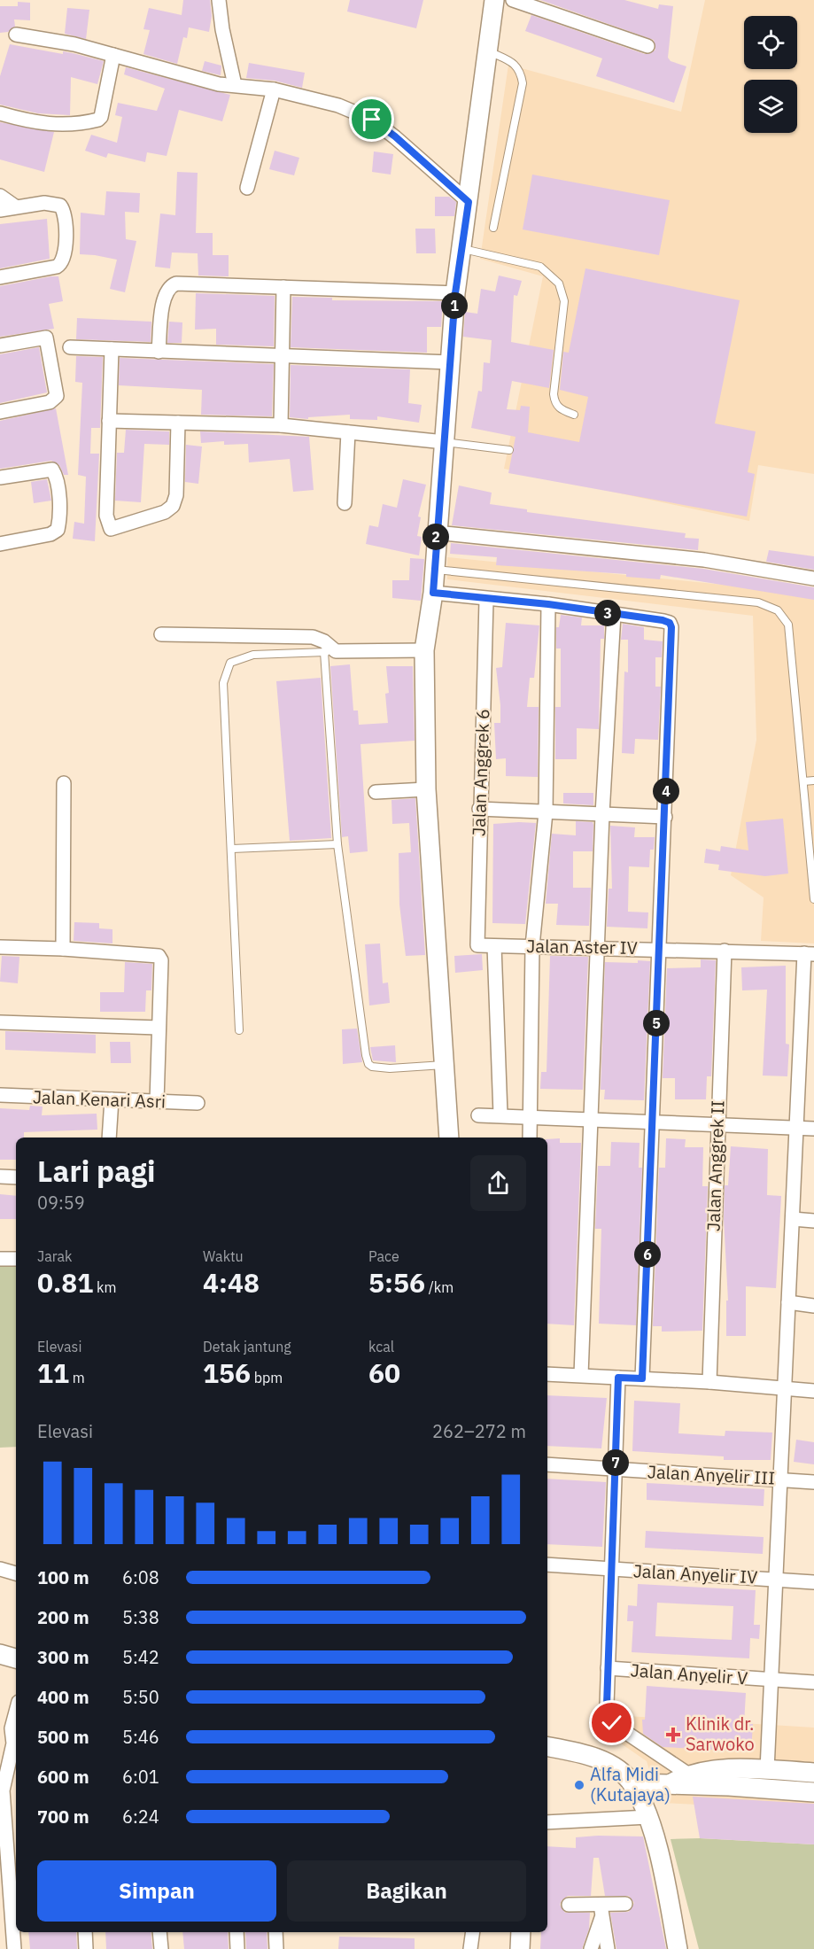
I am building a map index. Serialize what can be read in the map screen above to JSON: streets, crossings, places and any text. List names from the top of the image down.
{
  "streets": {
    "street": [
      "Jalan Anggrek 6",
      "Jalan Aster IV",
      "Jalan Kenari Asri",
      "Jalan Anggrek II",
      "Jalan Anyelir III",
      "Jalan Anyelir IV",
      "Jalan Anyelir V"
    ]
  },
  "crossings": [
    ["Jalan Anggrek 6", "Jalan Aster IV"],
    ["Jalan Aster IV", "Jalan Anggrek II"]
  ],
  "places": {
    "health": ["Klinik dr. Sarwoko"],
    "other": ["Alfa Midi (Kutajaya)"]
  },
  "page": {
    "pins": [
      "1",
      "2",
      "3",
      "4",
      "5",
      "6",
      "7"
    ],
    "heading": ["Lari pagi", "09:59"],
    "stats": [
      ["Jarak", "0.81 km"],
      ["Waktu", "4:48"],
      ["Pace", "5:56 /km"],
      ["Elevasi", "11 m"],
      ["Detak jantung", "156 bpm"],
      ["kcal", "60"]
    ],
    "chart": ["Elevasi", "262–272 m"],
    "list": [
      {
        "name": "100 m",
        "note": "6:08"
      },
      {
        "name": "200 m",
        "note": "5:38"
      },
      {
        "name": "300 m",
        "note": "5:42"
      },
      {
        "name": "400 m",
        "note": "5:50"
      },
      {
        "name": "500 m",
        "note": "5:46"
      },
      {
        "name": "600 m",
        "note": "6:01"
      },
      {
        "name": "700 m",
        "note": "6:24"
      }
    ],
    "buttons": ["Simpan", "Bagikan"]
  }
}
